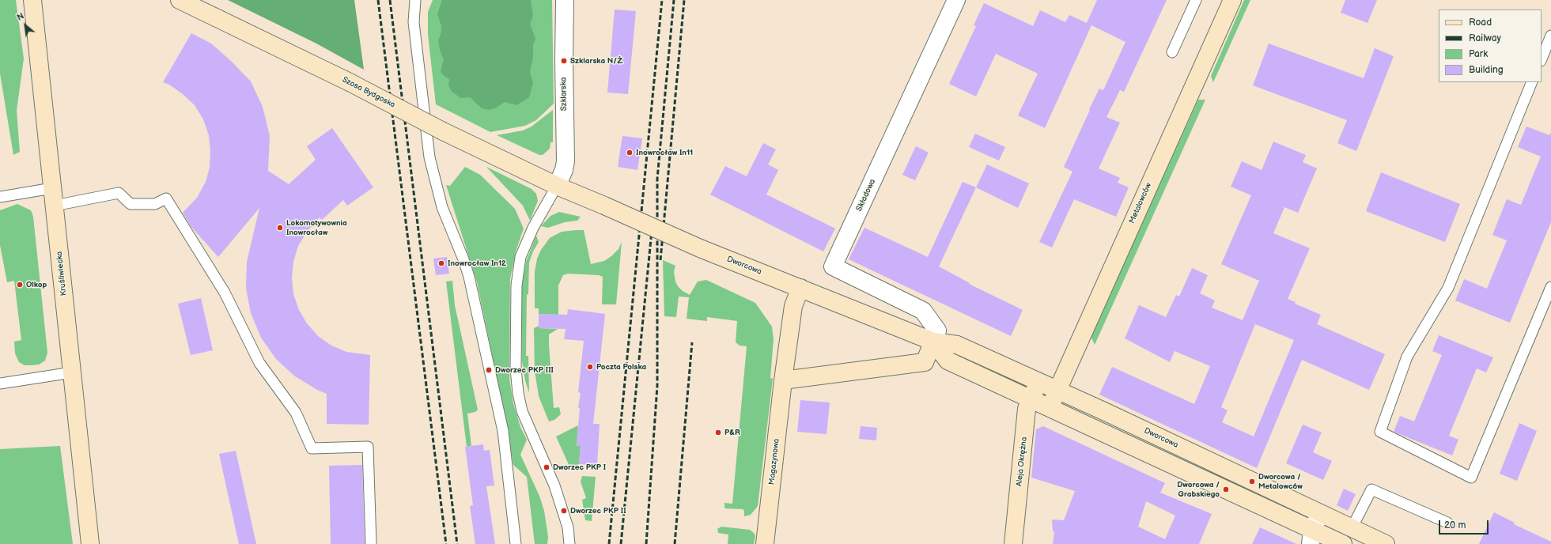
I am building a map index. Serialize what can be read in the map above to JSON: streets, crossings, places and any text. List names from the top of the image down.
{
  "streets": {
    "main road": [
      "Szosa Bydgoska",
      "Metalowców",
      "Dworcowa",
      "Kruśliwiecka",
      "Magazynowa",
      "Aleja Okrężna"
    ],
    "street": ["Szklarska", "Składowa"]
  },
  "crossings": [
    ["Szosa Bydgoska", "Szklarska"],
    ["Szosa Bydgoska", "Dworcowa"],
    ["Szklarska", "Dworcowa"],
    ["Składowa", "Dworcowa"],
    ["Metalowców", "Dworcowa"],
    ["Dworcowa", "Magazynowa"],
    ["Dworcowa", "Aleja Okrężna"]
  ],
  "places": [
    "Szklarska N/Ż",
    "Inowrocław In11",
    "Lokomotywownia Inowrocław",
    "Inowrocław In12",
    "Olkop",
    "Poczta Polska",
    "Dworzec PKP III",
    "P&R",
    "Dworzec PKP I",
    "Dworcowa / Metalowców",
    "Dworcowa / Grabskiego",
    "Dworzec PKP II"
  ],
  "legend": [
    "Road",
    "Railway",
    "Park",
    "Building"
  ],
  "scale_bar": "20 m",
  "north": "top left"
}
